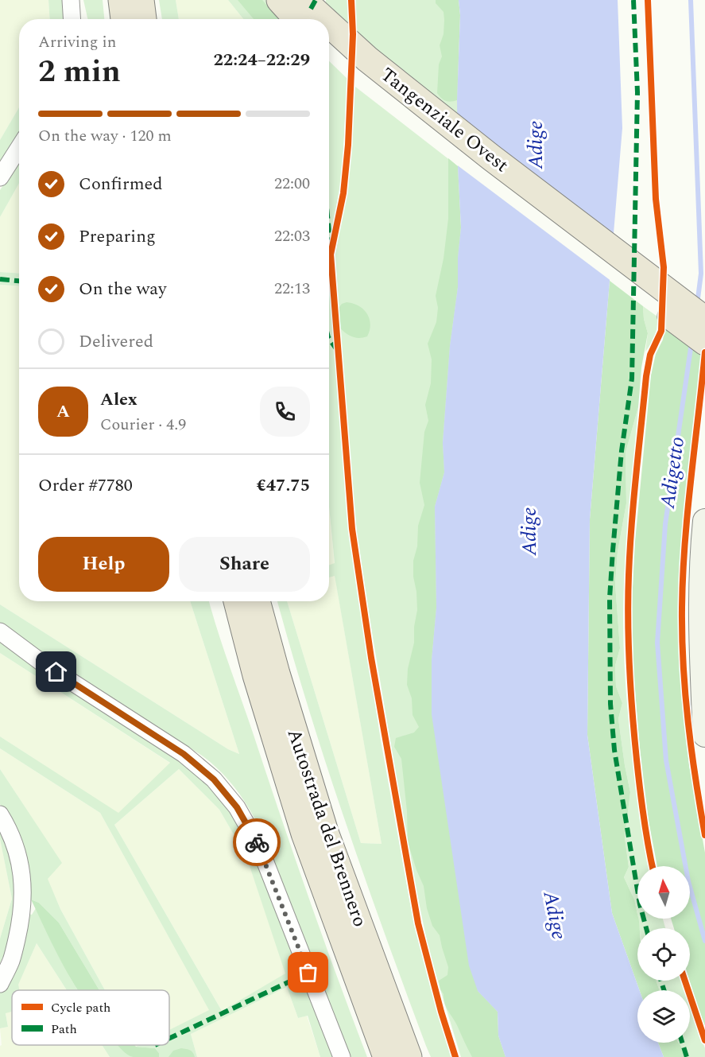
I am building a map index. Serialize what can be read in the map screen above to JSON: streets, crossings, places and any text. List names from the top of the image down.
{
  "streets": {
    "highway": ["Tangenziale Ovest", "Autostrada del Brennero"]
  },
  "water": ["Adige", "Adigetto"],
  "legend": ["Cycle path", "Path"],
  "north": "top",
  "page": {
    "heading": ["2 min", "Arriving in", "22:24–22:29"],
    "panel": [
      "Alex",
      "Courier · 4.9",
      "Order #7780",
      "€47.75"
    ],
    "bar": "On the way · 120 m",
    "list": [
      ["Confirmed", "22:00"],
      ["Preparing", "22:03"],
      ["On the way", "22:13"],
      "Delivered"
    ],
    "round": "A",
    "buttons": ["Help", "Share"]
  }
}
